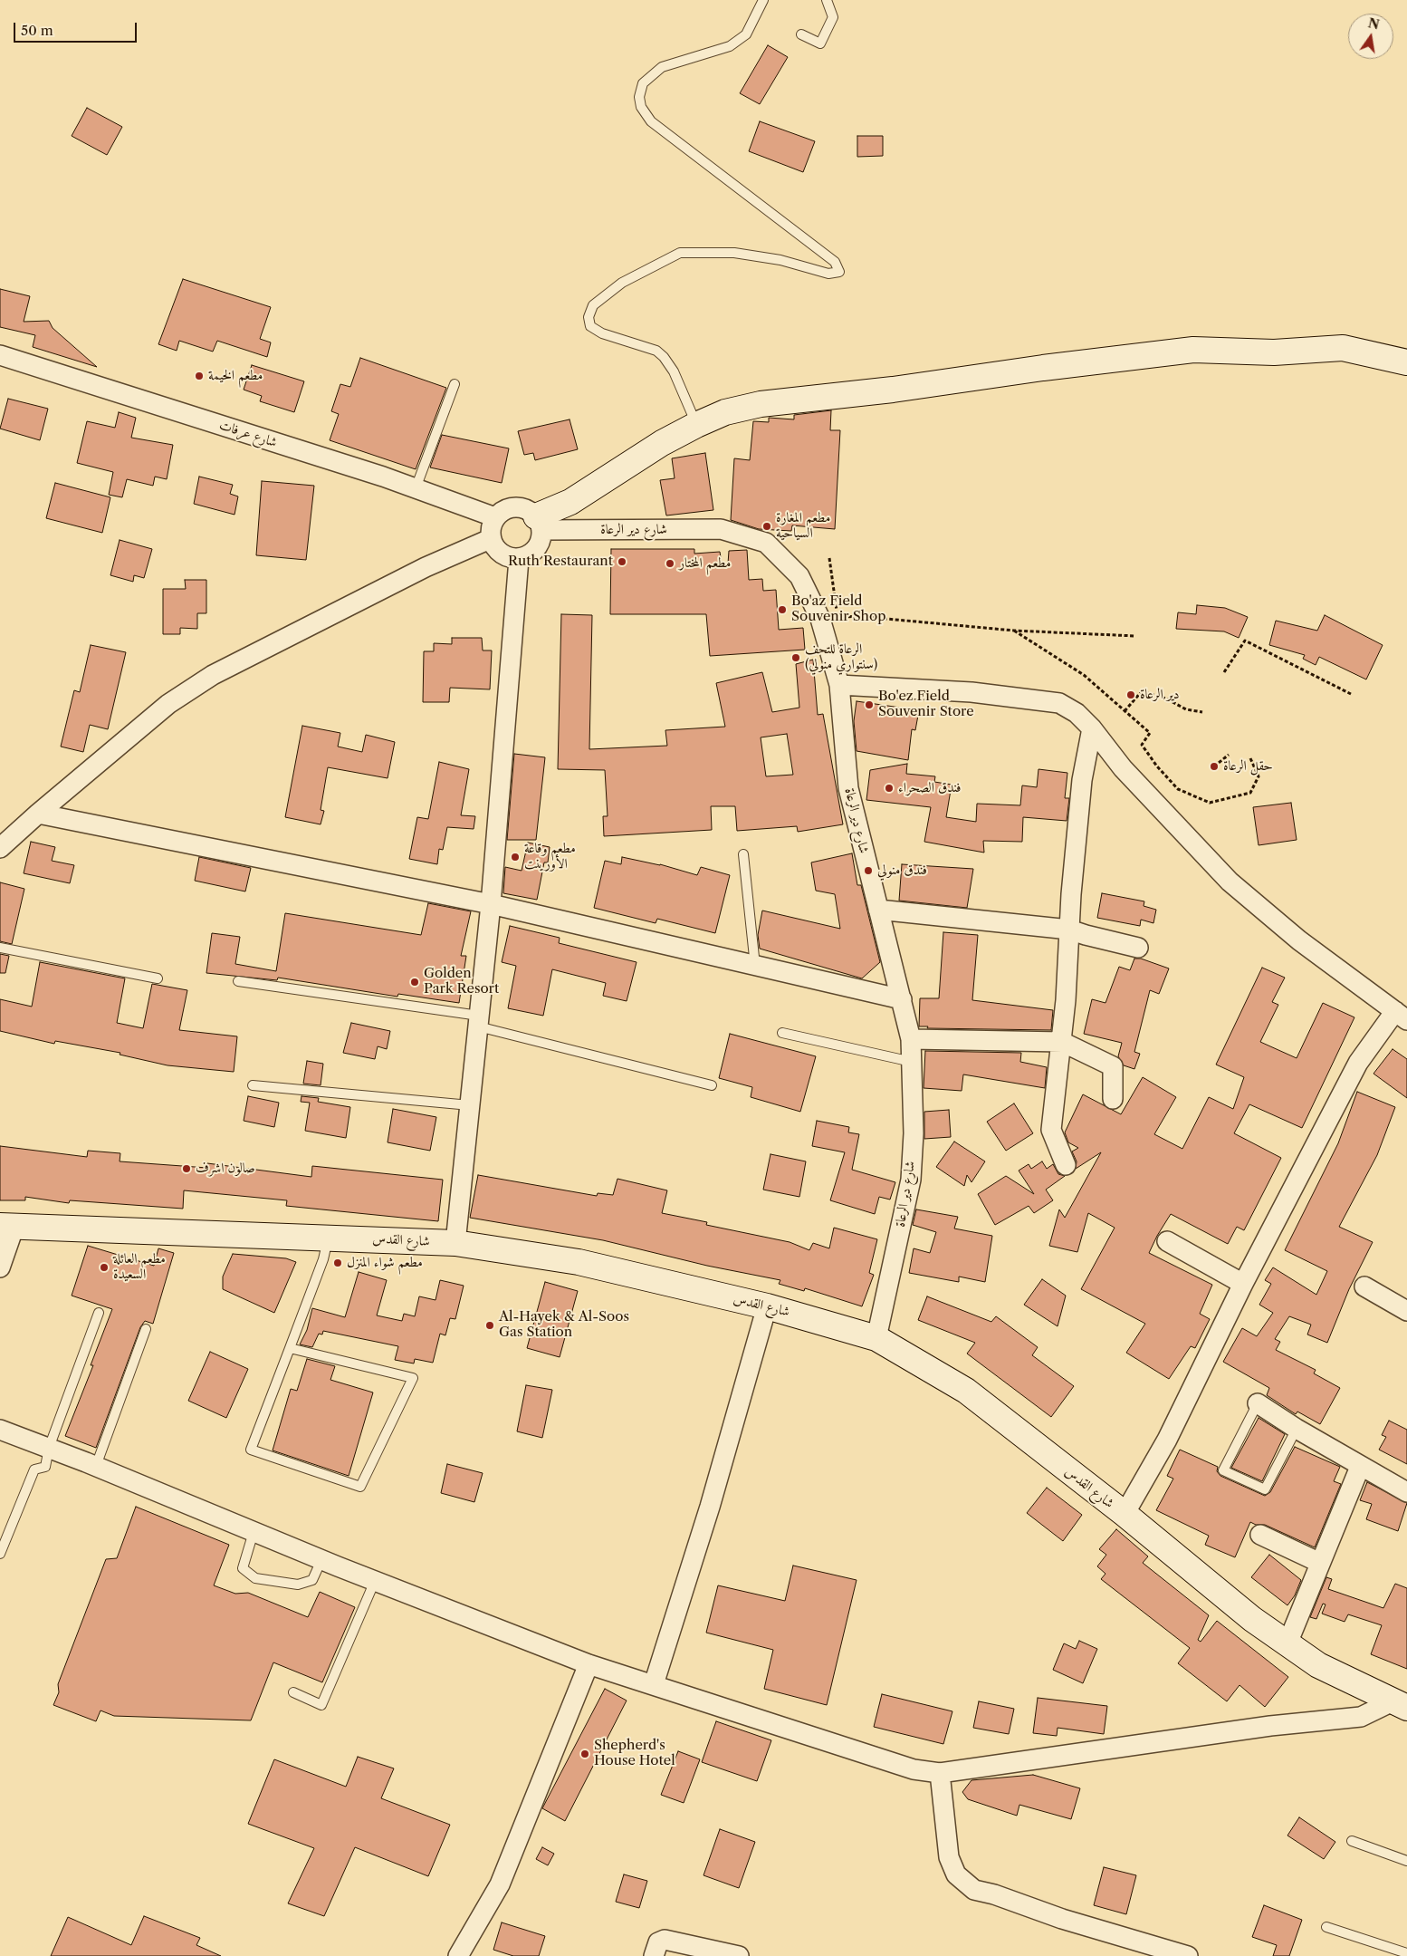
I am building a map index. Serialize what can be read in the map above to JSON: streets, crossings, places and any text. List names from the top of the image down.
{
  "streets": {
    "main road": ["شارع القدس"],
    "street": ["شارع عرفات", "شارع دير الرعاة"]
  },
  "crossings": [
    ["شارع عرفات", "شارع دير الرعاة"],
    ["شارع دير الرعاة", "شارع القدس"]
  ],
  "places": [
    "مطعم الخيمة",
    "مطعم المغارة السياحية",
    "Ruth Restaurant",
    "مطعم المختار",
    "Bo'az Field Souvenir Shop",
    "الرعاة للتحف (سنتواري منولي)",
    "دير الرعاة",
    "Bo'ez Field Souvenir Store",
    "حقل الرعاة",
    "فندق الصحراء",
    "مطعم وقاعة الأورينت",
    "فندق منولي",
    "Golden Park Resort",
    "صالون اشرف",
    "مطعم شواء المنزل",
    "مطعم العائلة السعيدة",
    "Al-Hayek & Al-Soos Gas Station",
    "Shepherd's House Hotel"
  ],
  "scale_bar": "50 m",
  "north": "top"
}
